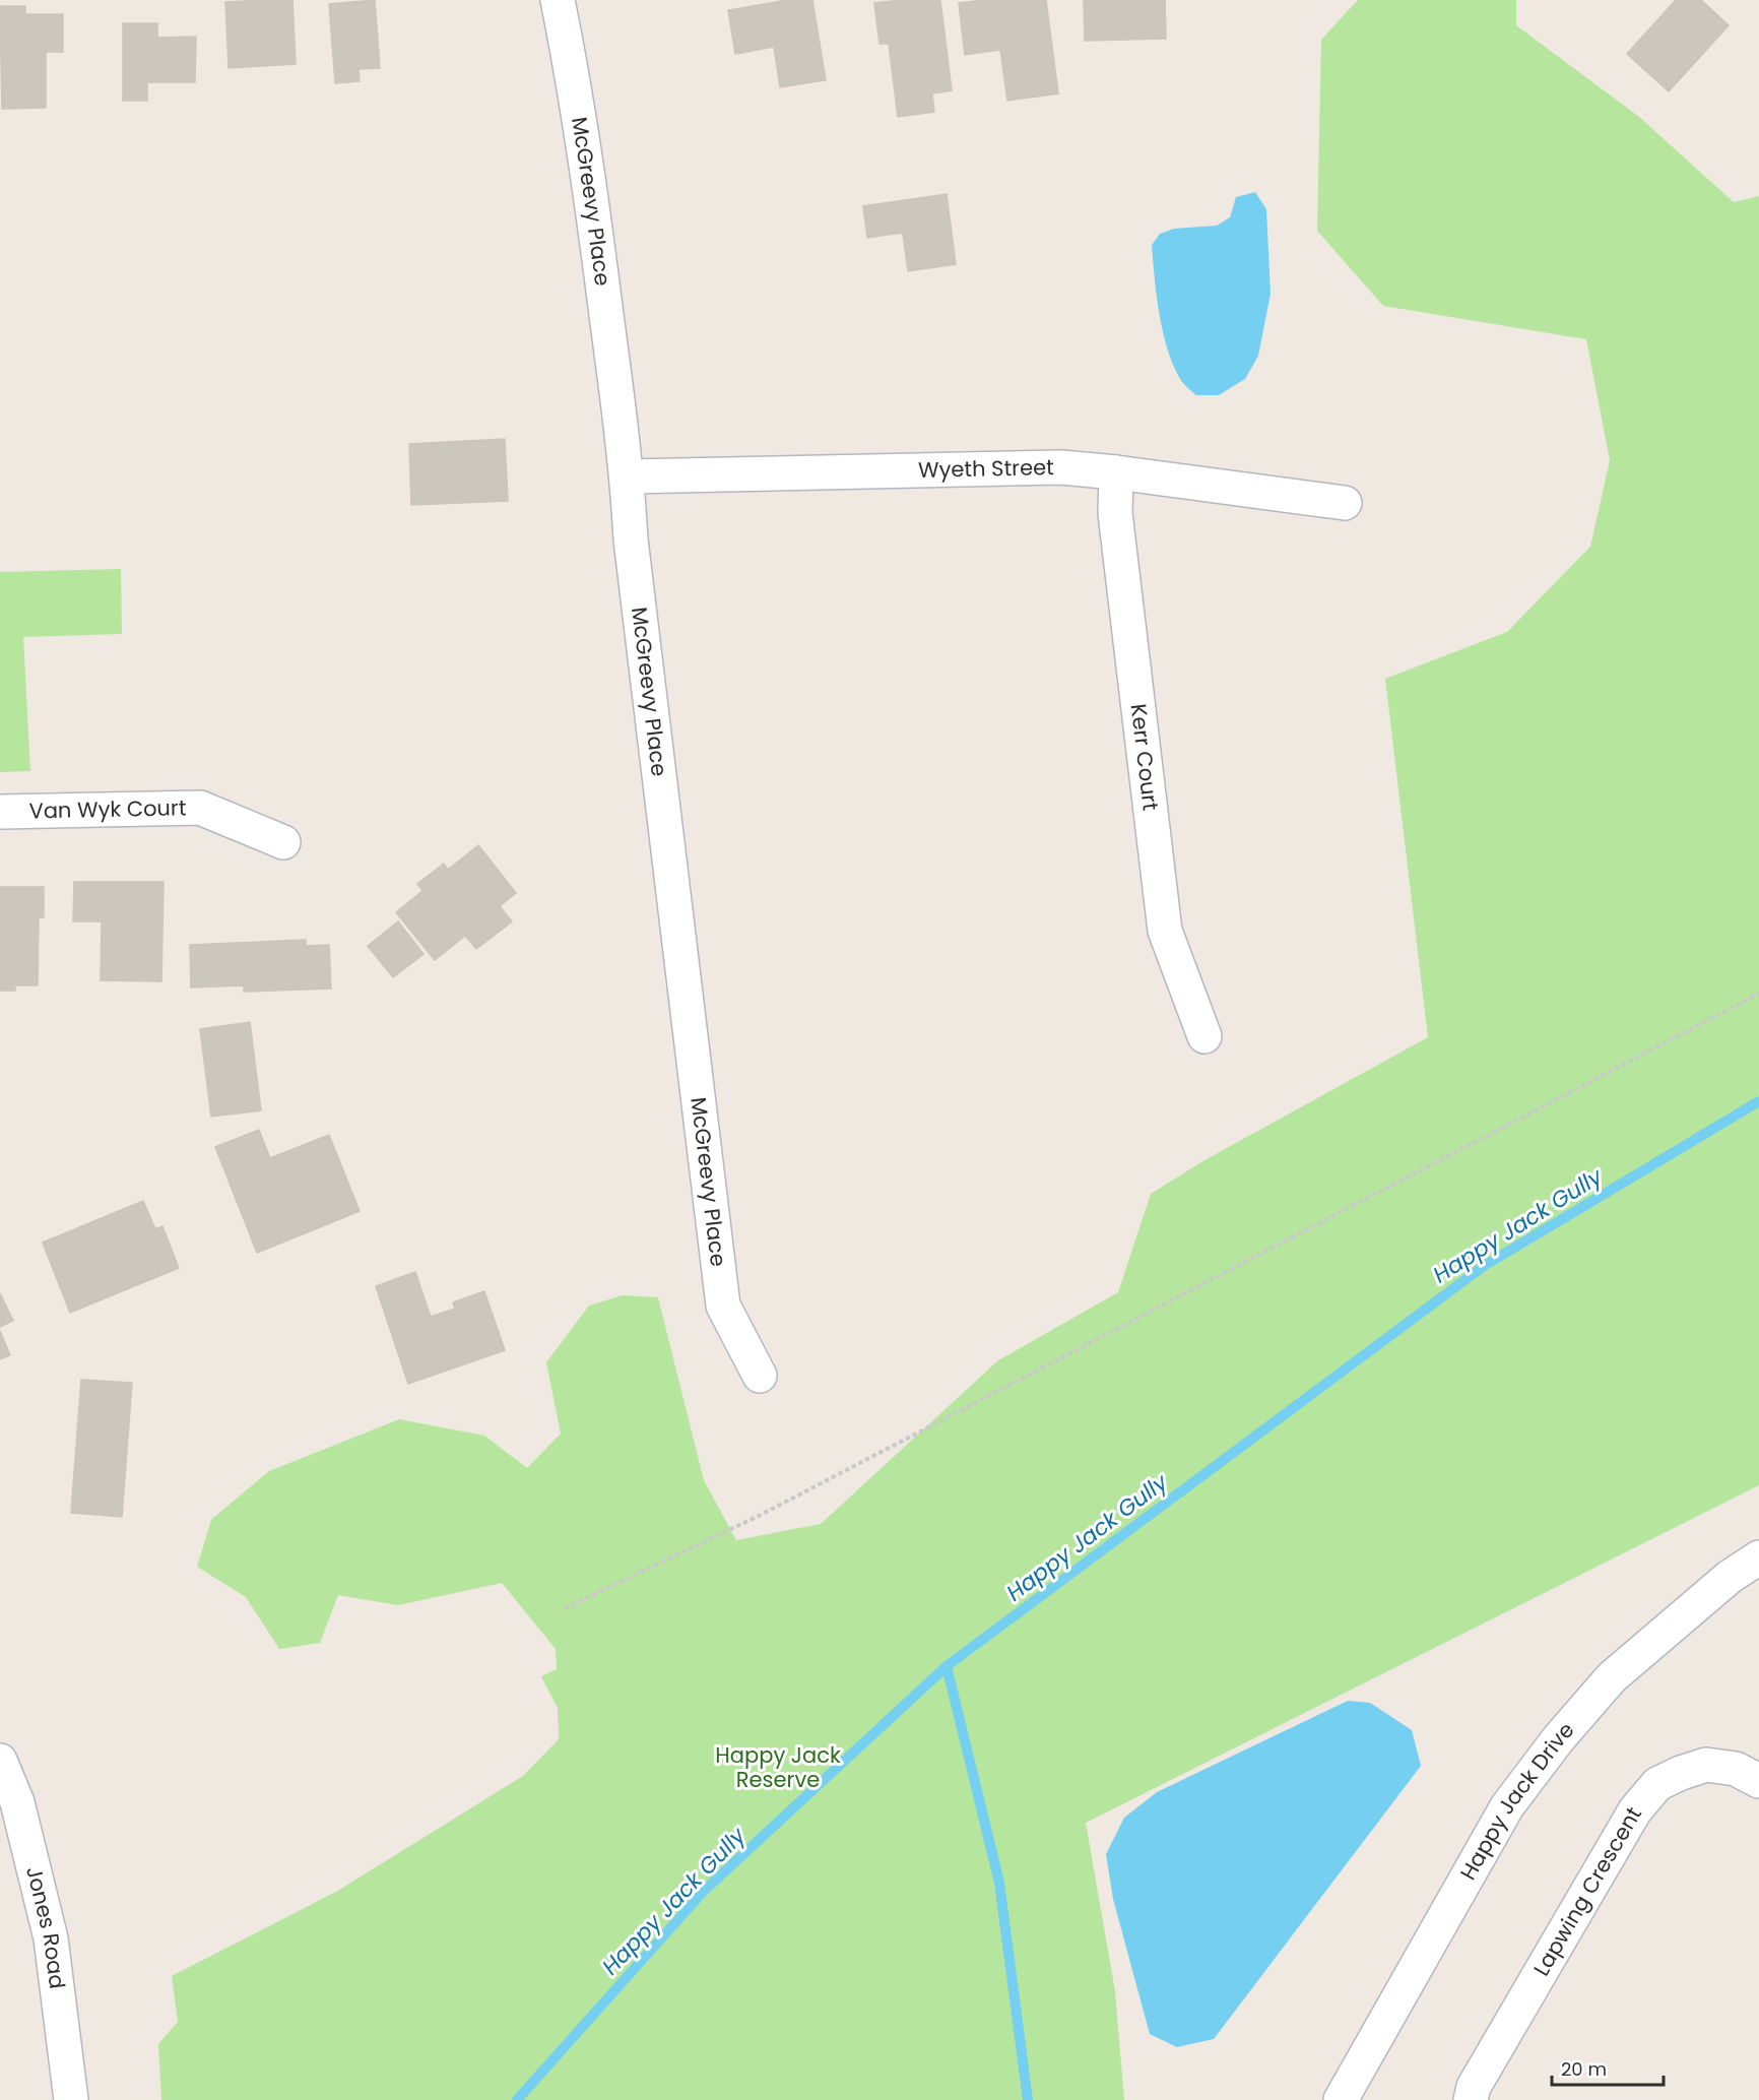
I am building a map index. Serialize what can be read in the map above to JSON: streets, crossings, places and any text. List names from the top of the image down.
{
  "streets": {
    "street": [
      "McGreevy Place",
      "Wyeth Street",
      "Kerr Court",
      "Van Wyk Court",
      "Happy Jack Drive",
      "Lapwing Crescent",
      "Jones Road"
    ]
  },
  "crossings": [
    ["McGreevy Place", "Wyeth Street"],
    ["Wyeth Street", "Kerr Court"]
  ],
  "water": ["Happy Jack Gully"],
  "parks": ["Happy Jack Reserve"],
  "scale_bar": "20 m"
}
